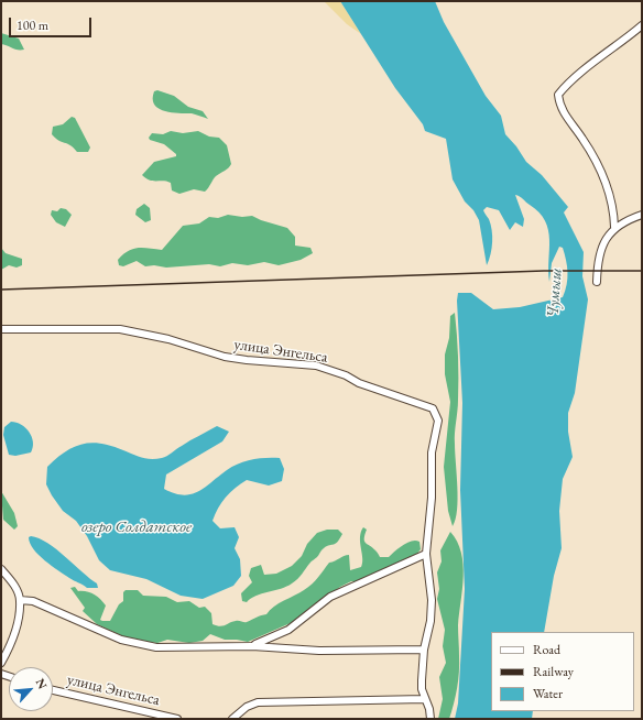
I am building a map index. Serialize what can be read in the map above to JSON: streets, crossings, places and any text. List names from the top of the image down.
{
  "streets": {
    "street": ["улица Энгельса"]
  },
  "water": ["Чумыш", "озеро Солдатское"],
  "legend": ["Road", "Railway", "Water"],
  "scale_bar": "100 m",
  "north": "top right"
}
